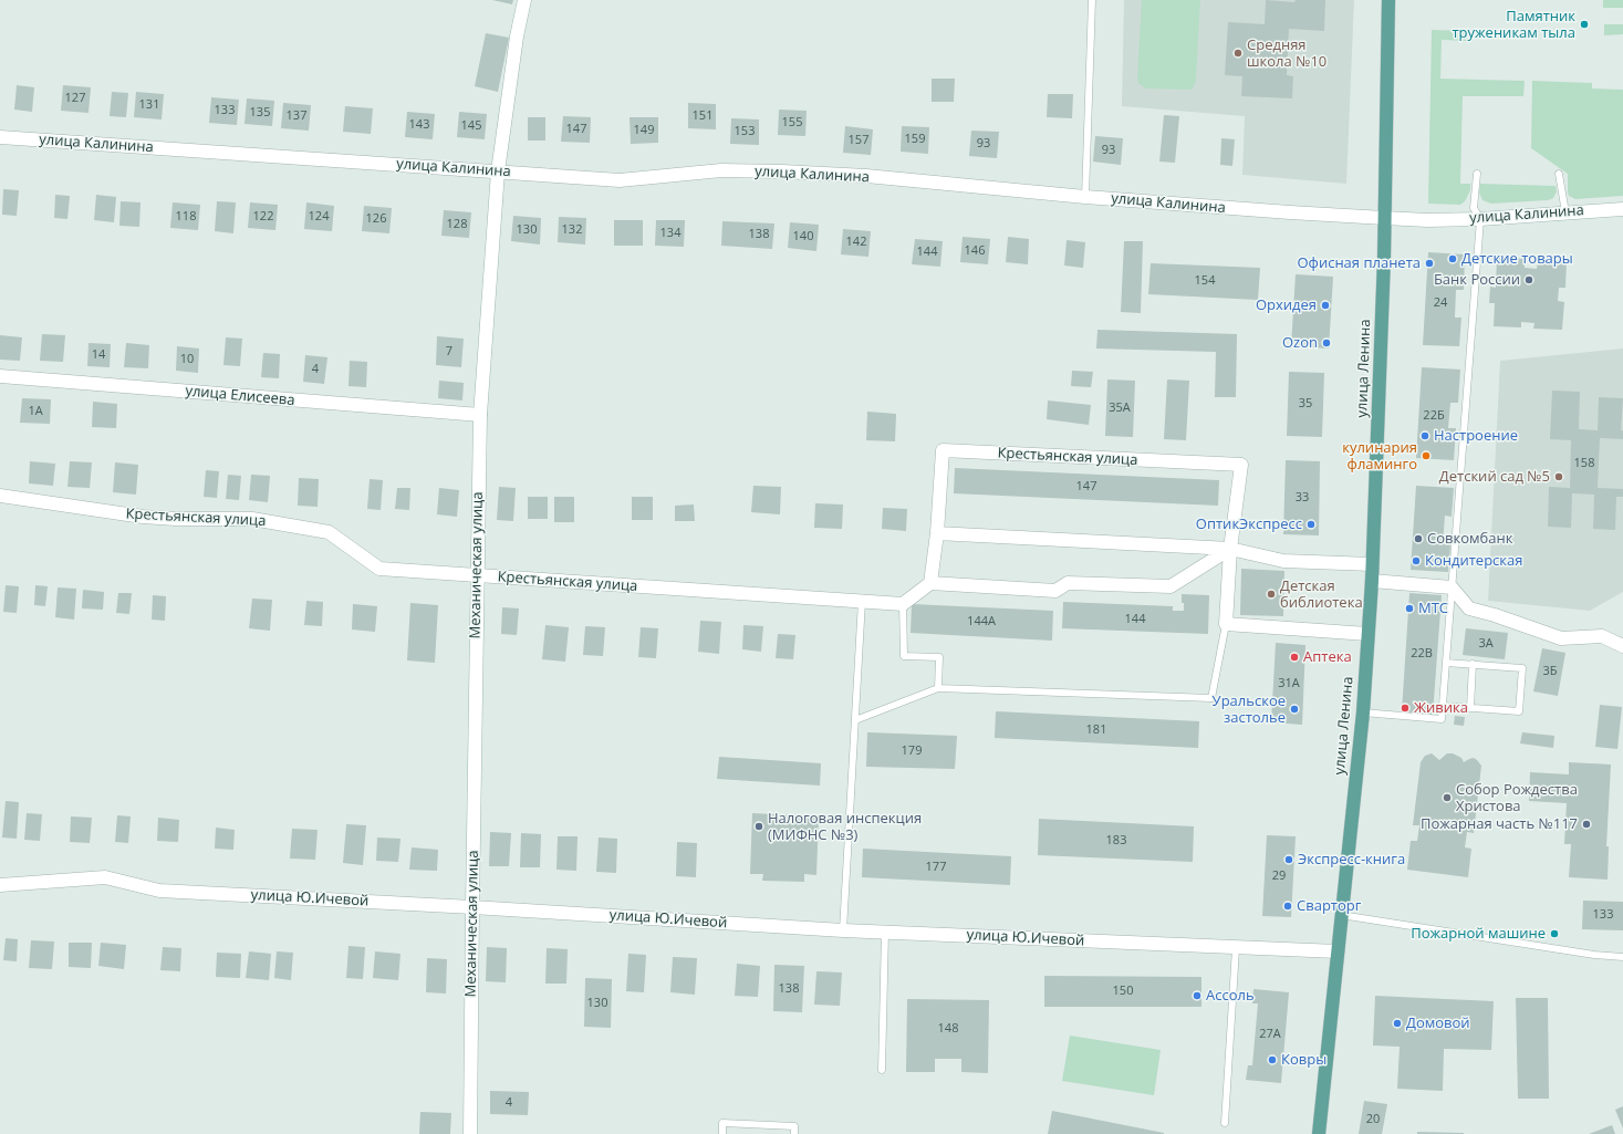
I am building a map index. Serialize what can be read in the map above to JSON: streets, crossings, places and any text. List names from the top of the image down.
{
  "streets": {
    "main road": ["улица Ленина"],
    "street": [
      "улица Калинина",
      "улица Елисеева",
      "Крестьянская улица",
      "Механическая улица",
      "улица Ю.Ичевой"
    ]
  },
  "crossings": [
    ["улица Калинина", "улица Ленина"],
    ["улица Калинина", "Механическая улица"],
    ["улица Ленина", "улица Ю.Ичевой"],
    ["улица Елисеева", "Механическая улица"],
    ["Крестьянская улица", "Механическая улица"],
    ["Механическая улица", "улица Ю.Ичевой"]
  ],
  "places": [
    "Памятник труженикам тыла",
    "Средняя школа №10",
    "Детские товары",
    "Офисная планета",
    "Банк России",
    "Орхидея",
    "Ozon",
    "Настроение",
    "кулинария фламинго",
    "Детский сад №5",
    "ОптикЭкспресс",
    "Совкомбанк",
    "Кондитерская",
    "Детская библиотека",
    "МТС",
    "Аптека",
    "Живика",
    "Уральское застолье",
    "Собор Рождества Христова",
    "Пожарная часть №117",
    "Налоговая инспекция (МИФНС №3)",
    "Экспресс-книга",
    "Сварторг",
    "Пожарной машине",
    "Ассоль",
    "Домовой",
    "Ковры"
  ],
  "house_numbers": [
    "127",
    "131",
    "133",
    "135",
    "137",
    "151",
    "155",
    "143",
    "145",
    "147",
    "149",
    "153",
    "159",
    "157",
    "93",
    "93",
    "118",
    "122",
    "124",
    "126",
    "128",
    "130",
    "132",
    "134",
    "138",
    "140",
    "142",
    "146",
    "144",
    "154",
    "24",
    "7",
    "14",
    "10",
    "4",
    "35",
    "35А",
    "1А",
    "22Б",
    "158",
    "147",
    "33",
    "144",
    "144А",
    "3А",
    "22В",
    "3Б",
    "31А",
    "181",
    "179",
    "183",
    "177",
    "29",
    "133",
    "138",
    "150",
    "130",
    "148",
    "27А",
    "4",
    "20"
  ]
}
